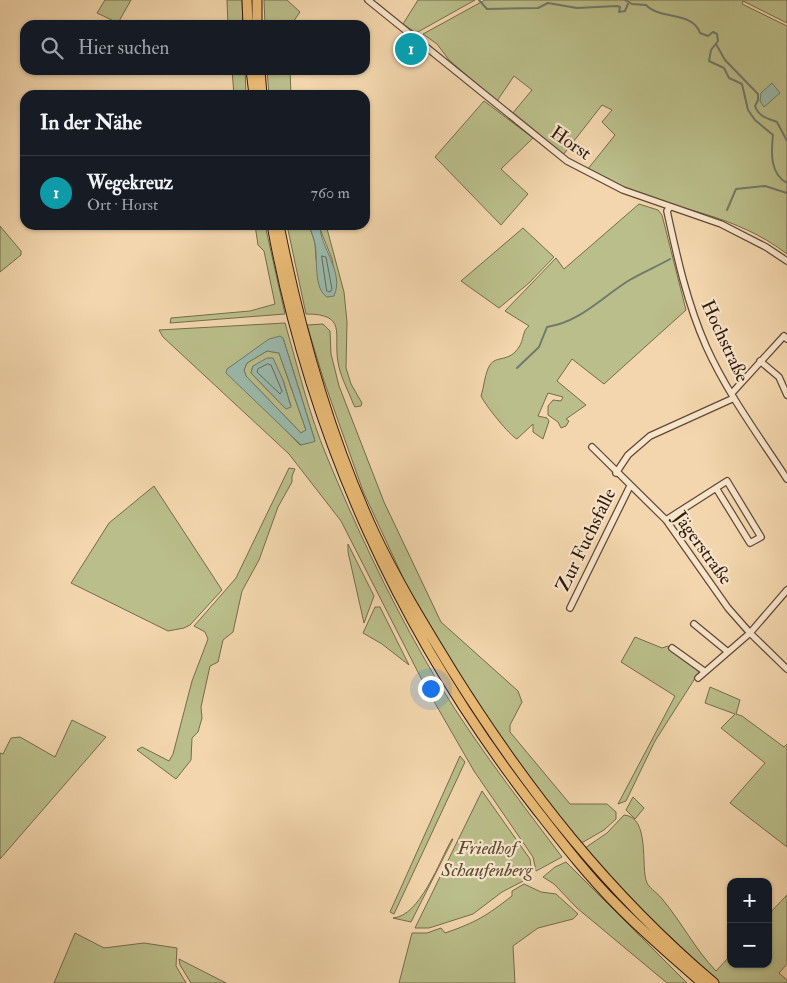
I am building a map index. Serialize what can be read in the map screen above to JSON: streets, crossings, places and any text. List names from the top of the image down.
{
  "streets": {
    "street": [
      "Horst",
      "Hochstraße",
      "Zur Fuchsfalle",
      "Jägerstraße"
    ]
  },
  "crossings": [
    ["Horst", "Hochstraße"],
    ["Zur Fuchsfalle", "Jägerstraße"]
  ],
  "parks": ["Friedhof Schaufenberg"],
  "page": {
    "search": "Hier suchen",
    "pins": "1",
    "heading": "In der Nähe",
    "list": [
      {
        "mark": "1",
        "name": "Wegekreuz",
        "note": "Ort · Horst",
        "value": "760 m"
      }
    ],
    "map_buttons": ["+", "−"]
  }
}
